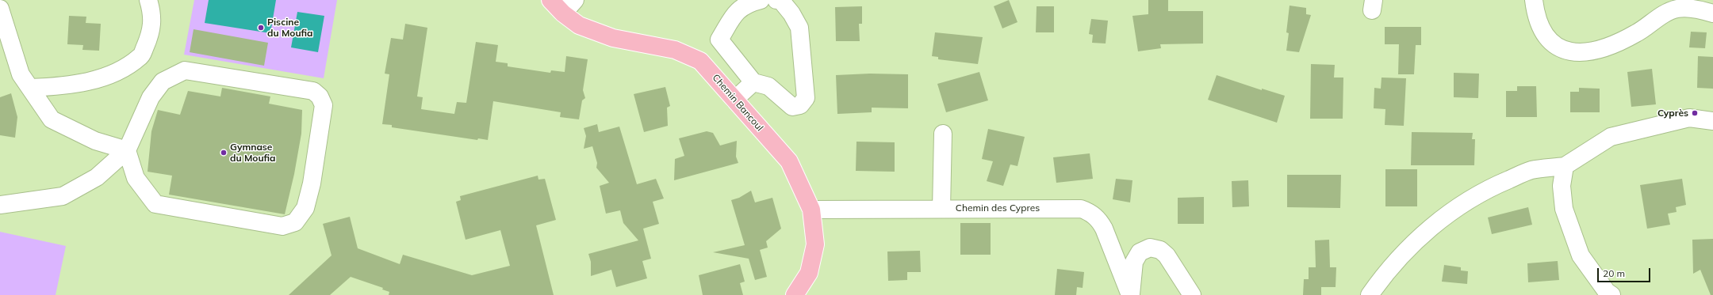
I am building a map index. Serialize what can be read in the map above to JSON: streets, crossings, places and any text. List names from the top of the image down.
{
  "streets": {
    "main road": ["Chemin Bancoul"],
    "street": ["Chemin des Cypres"]
  },
  "crossings": [
    ["Chemin Bancoul", "Chemin des Cypres"]
  ],
  "places": ["Piscine du Moufia", "Cyprès", "Gymnase du Moufia"],
  "scale_bar": "20 m"
}
